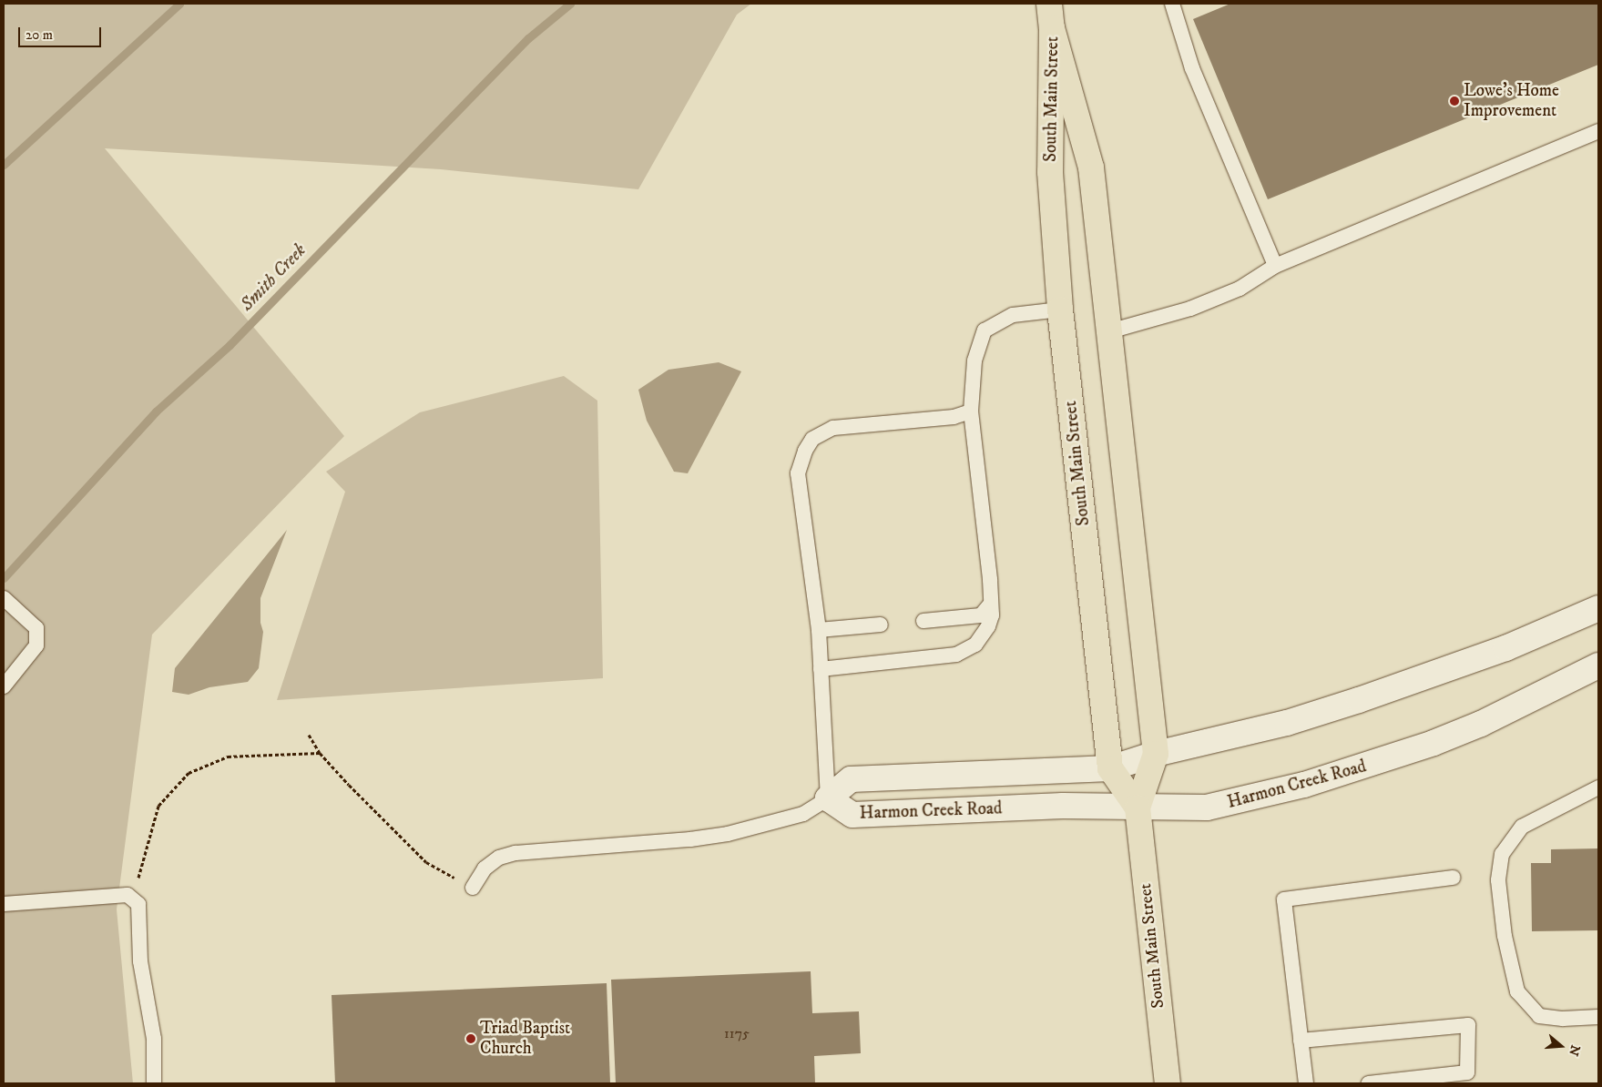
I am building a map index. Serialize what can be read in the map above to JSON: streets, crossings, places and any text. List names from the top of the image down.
{
  "streets": {
    "main road": ["South Main Street"],
    "street": ["Harmon Creek Road"]
  },
  "crossings": [
    ["South Main Street", "Harmon Creek Road"]
  ],
  "water": ["Smith Creek"],
  "places": ["Lowe's Home Improvement", "Triad Baptist Church"],
  "house_numbers": ["1175"],
  "scale_bar": "20 m",
  "north": "right"
}
